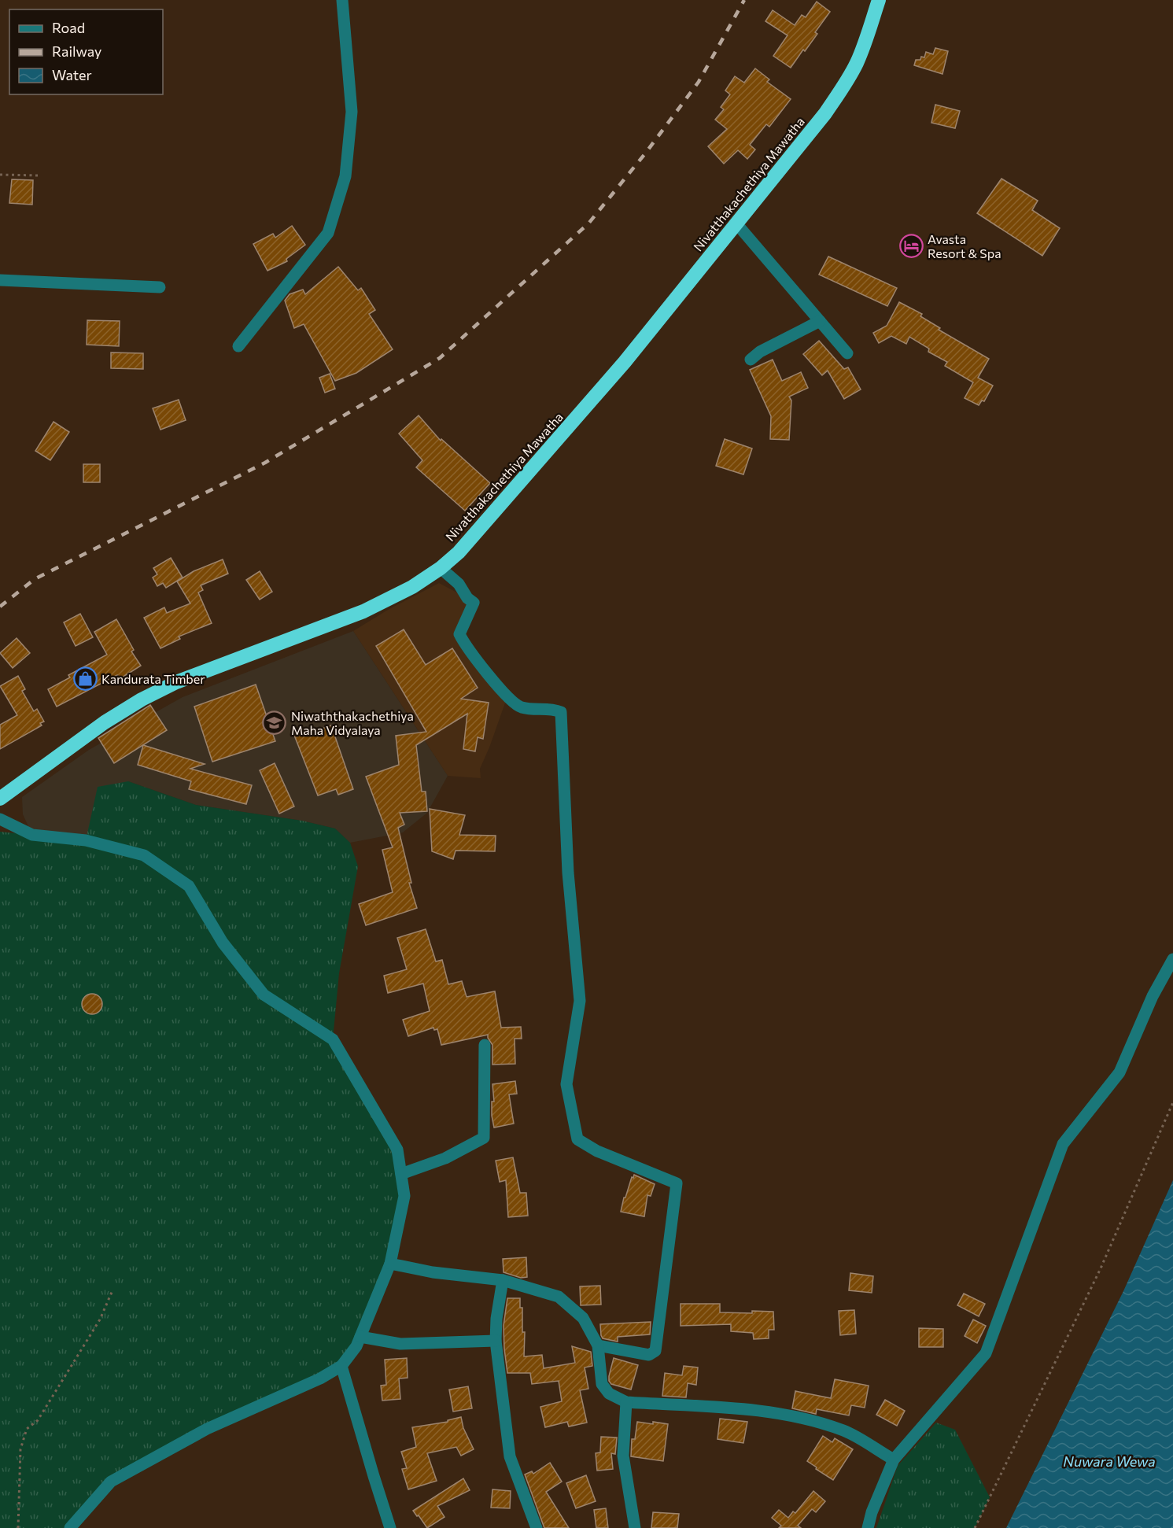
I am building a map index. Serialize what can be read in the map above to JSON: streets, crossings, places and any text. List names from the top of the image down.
{
  "streets": {
    "highway": ["Nivatthakachethiya Mawatha"]
  },
  "water": ["Nuwara Wewa"],
  "places": {
    "hotel": ["Avasta Resort & Spa"],
    "shop": ["Kandurata Timber"],
    "school or university": ["Niwaththakachethiya Maha Vidyalaya"]
  },
  "legend": ["Road", "Railway", "Water"]
}
